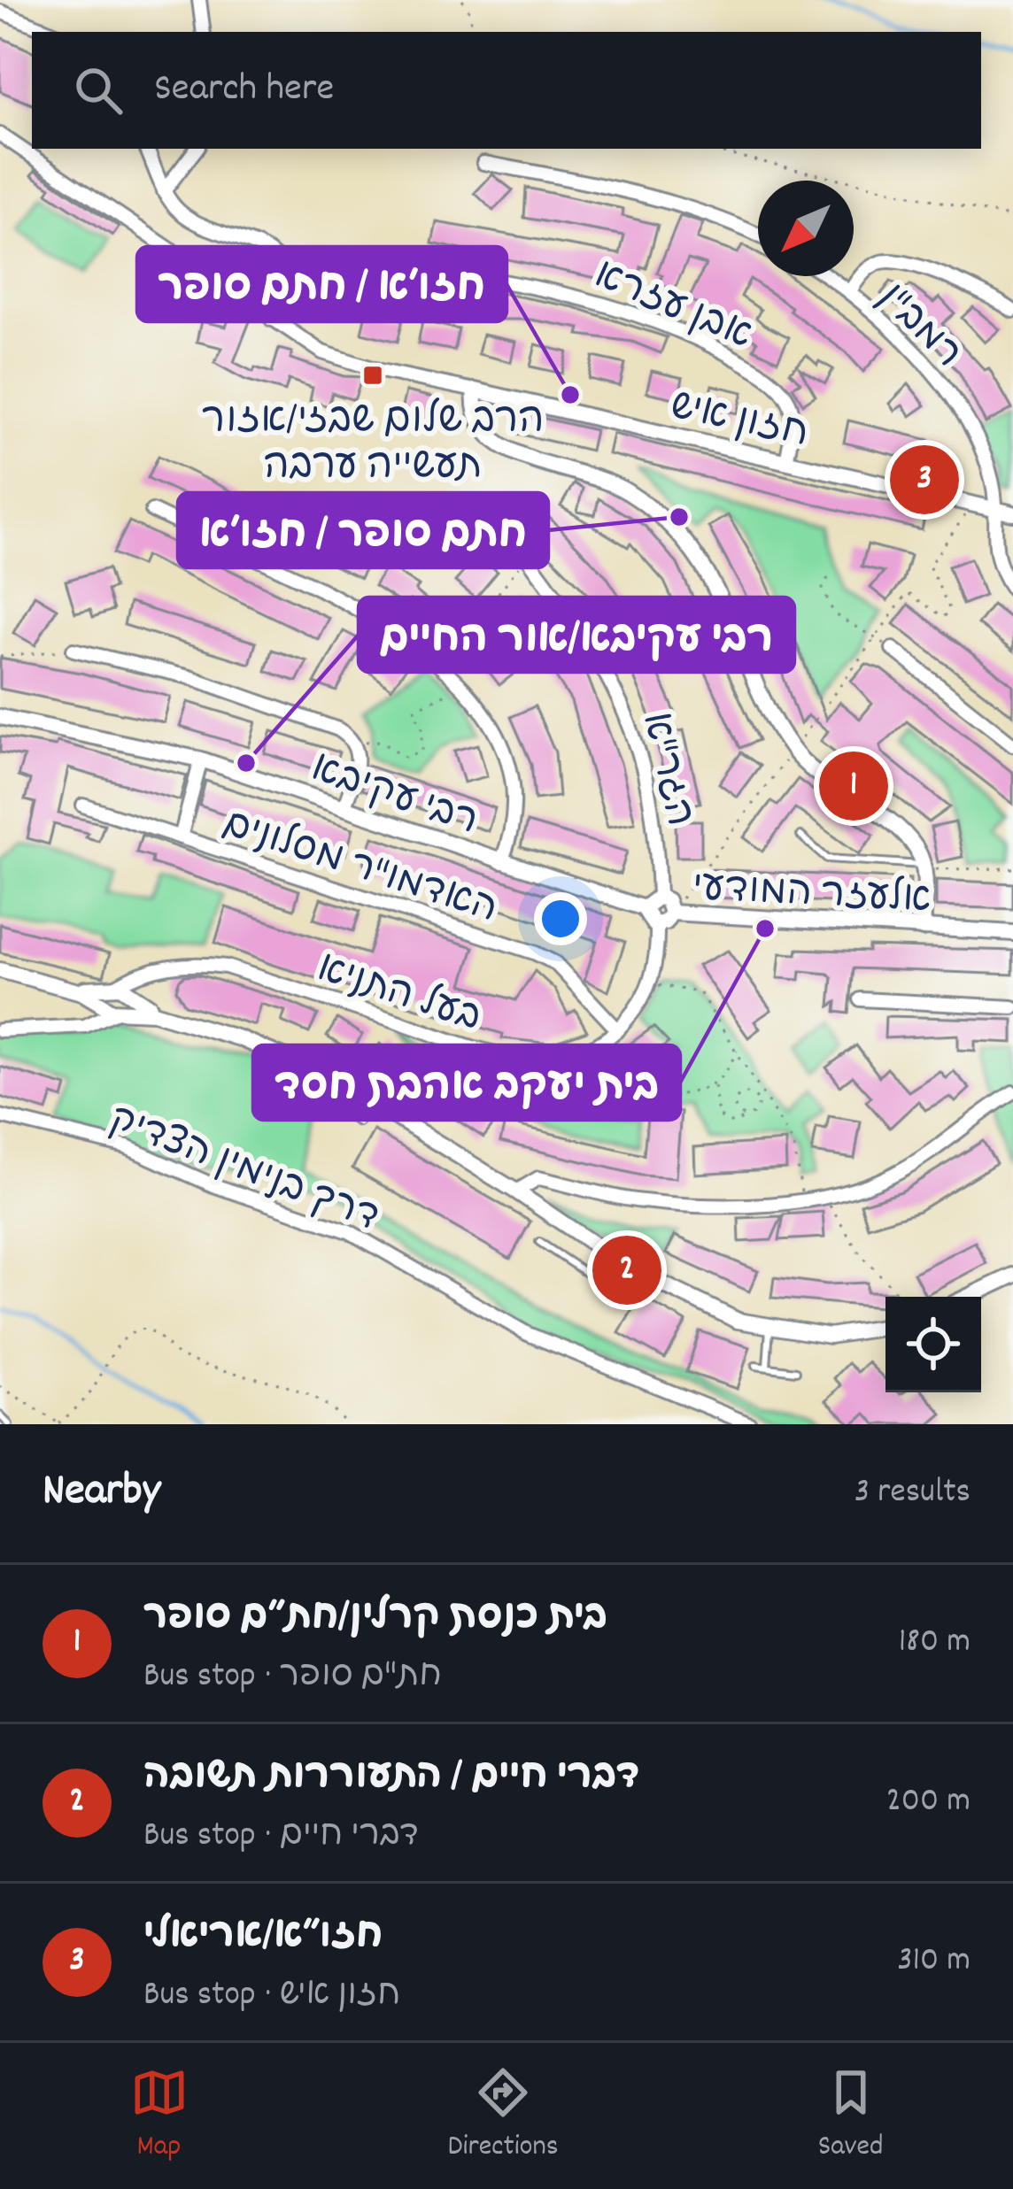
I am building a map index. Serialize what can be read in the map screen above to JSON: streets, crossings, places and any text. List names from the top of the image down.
{
  "streets": {
    "street": [
      "אבן עזרא",
      "רמב\"ן",
      "חזון איש",
      "הגר\"א",
      "רבי עקיבא",
      "האדמו\"ר מסלונים",
      "אלעזר המודעי",
      "בעל התניא",
      "דרך בנימין הצדיק"
    ]
  },
  "crossings": [
    ["אבן עזרא", "חזון איש"],
    ["רמב\"ן", "חזון איש"],
    ["הגר\"א", "רבי עקיבא"],
    ["הגר\"א", "אלעזר המודעי"],
    ["הגר\"א", "בעל התניא"],
    ["רבי עקיבא", "אלעזר המודעי"],
    ["רבי עקיבא", "בעל התניא"],
    ["האדמו\"ר מסלונים", "בעל התניא"],
    ["אלעזר המודעי", "בעל התניא"]
  ],
  "places": {
    "transit": ["הרב שלום שבזי/אזור תעשייה ערבה"],
    "other": [
      "חזו׳א / חתם סופר",
      "חתם סופר / חזו׳א",
      "רבי עקיבא/אור החיים",
      "בית יעקב אהבת חסד"
    ]
  },
  "north": "bottom left",
  "page": {
    "search": "Search here",
    "pins": ["3", "1", "2"],
    "heading": ["Nearby", "3 results"],
    "list": [
      {
        "mark": "1",
        "name": "בית כנסת קרלין/חת״ם סופר",
        "note": "Bus stop · חת\"ם סופר",
        "value": "180 m"
      },
      {
        "mark": "2",
        "name": "דברי חיים / התעוררות תשובה",
        "note": "Bus stop · דברי חיים",
        "value": "200 m"
      },
      {
        "mark": "3",
        "name": "חזו״א/אריאלי",
        "note": "Bus stop · חזון איש",
        "value": "310 m"
      }
    ],
    "nav": ["Map", "Directions", "Saved"]
  }
}
